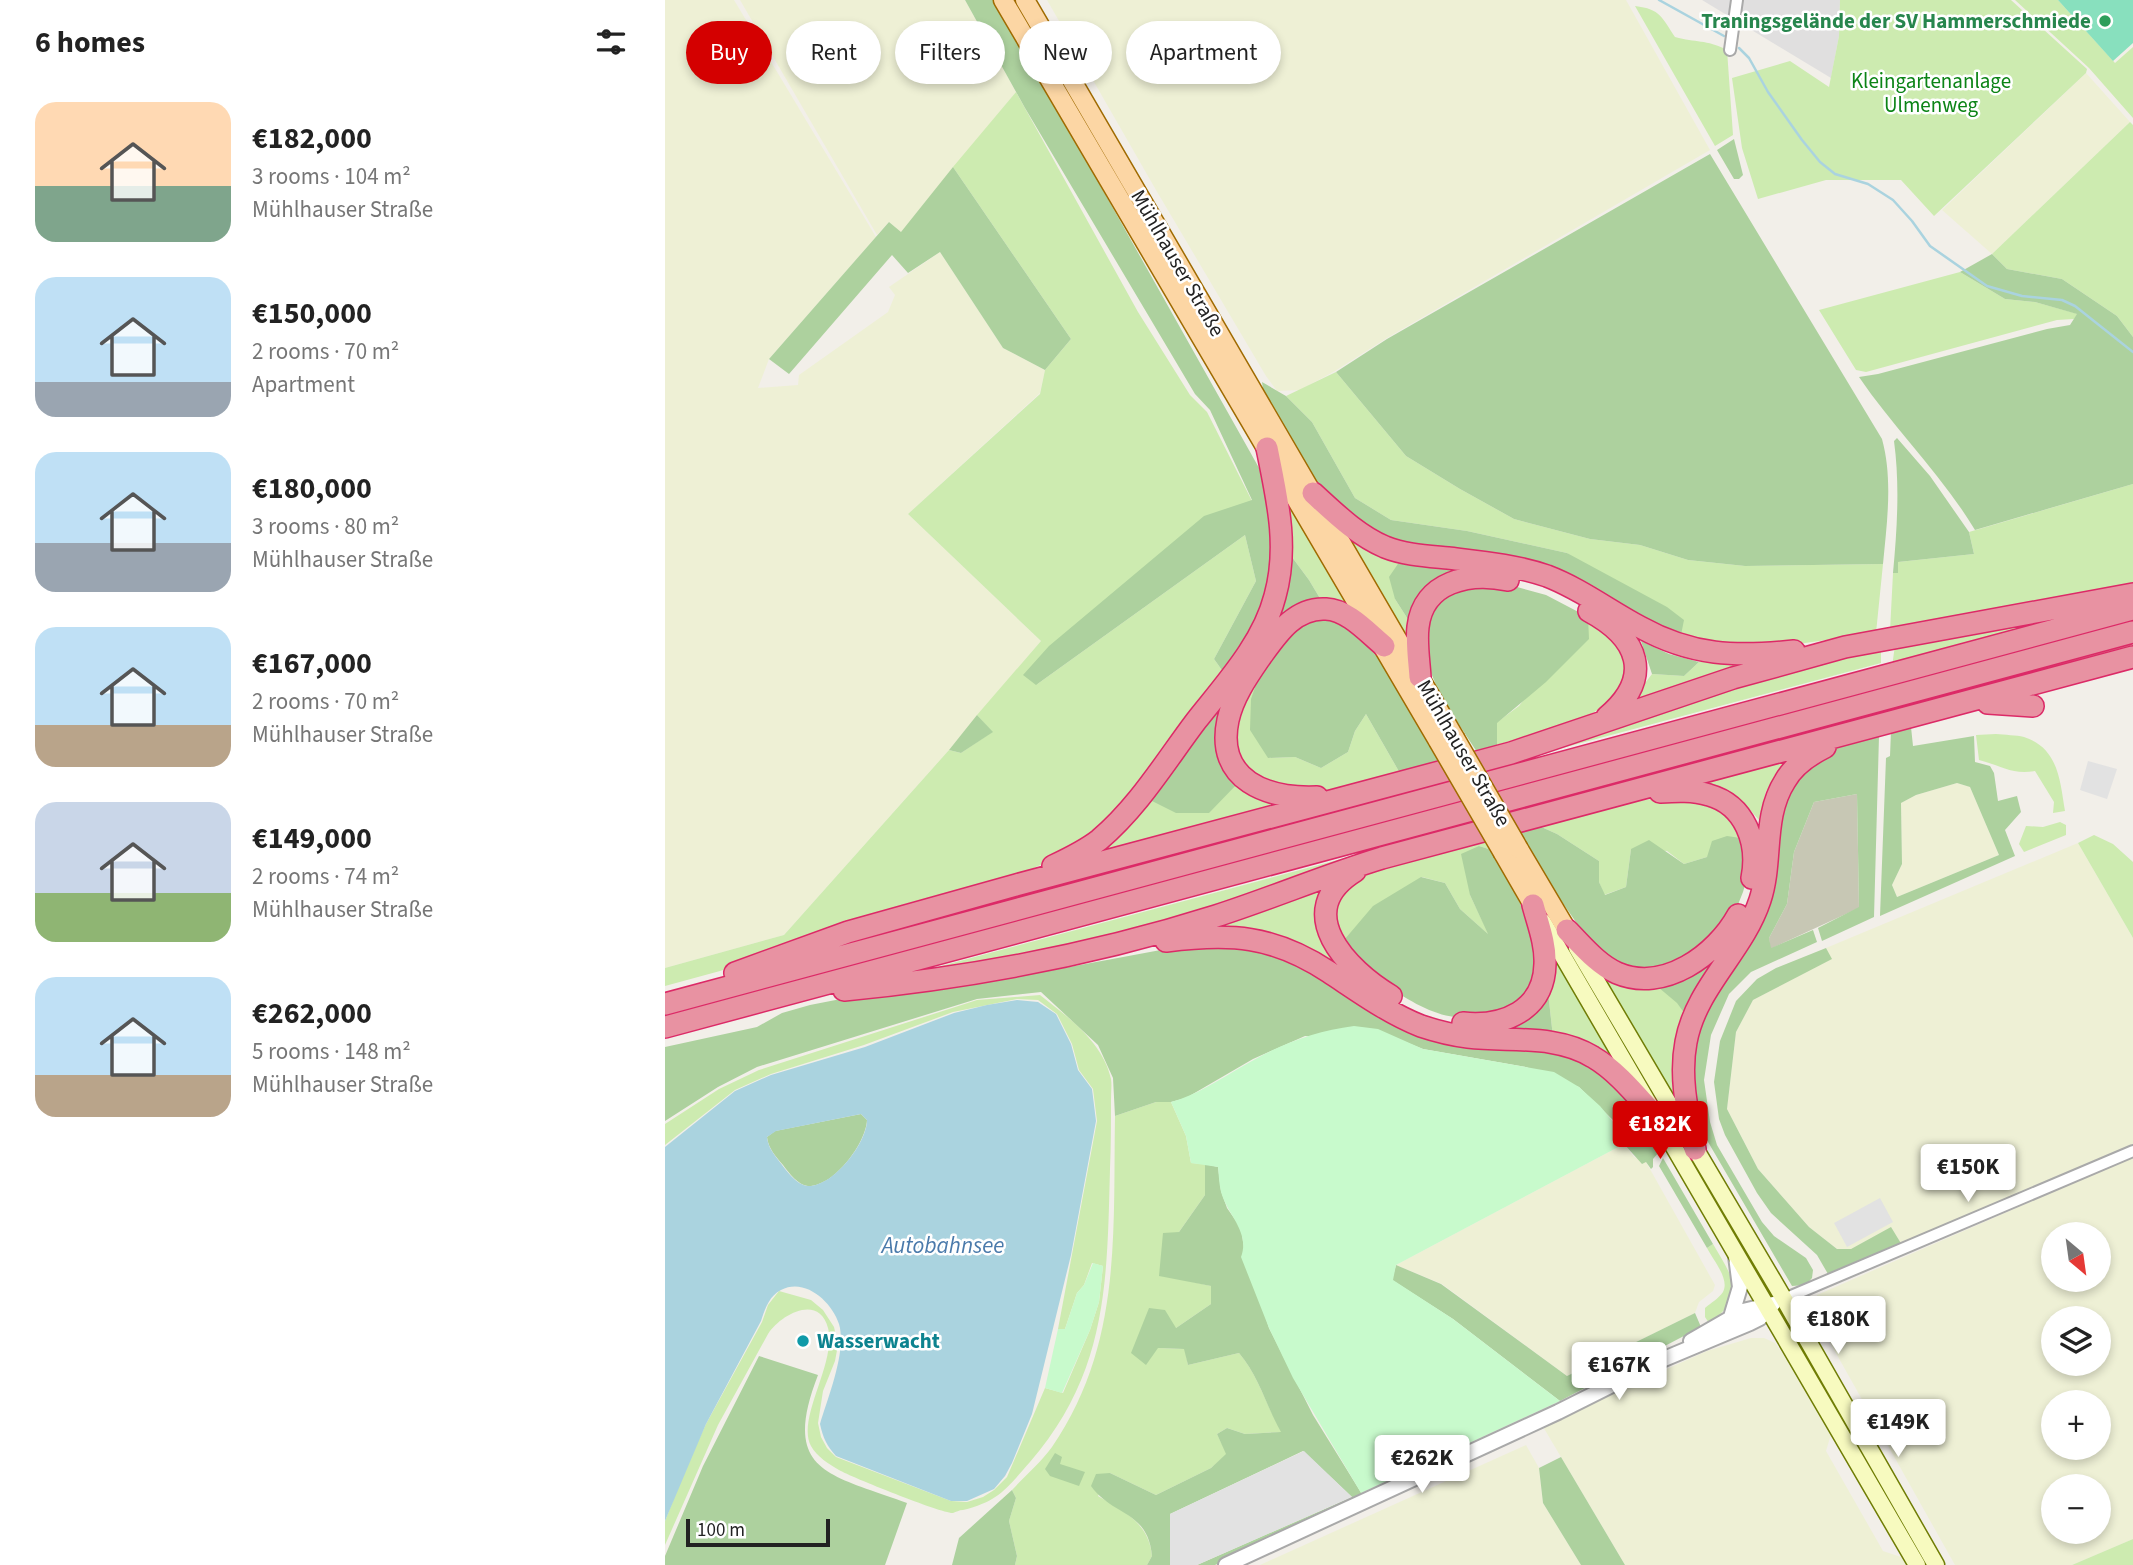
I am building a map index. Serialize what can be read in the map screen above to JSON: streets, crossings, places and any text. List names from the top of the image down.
{
  "streets": {
    "main road": ["Mühlhauser Straße"]
  },
  "water": ["Autobahnsee"],
  "parks": ["Kleingartenanlage Ulmenweg"],
  "places": ["Traningsgelände der SV Hammerschmiede", "Wasserwacht"],
  "scale_bar": "100 m",
  "north": "bottom right",
  "page": {
    "heading": "6 homes",
    "chip": [
      "Buy",
      "Rent",
      "Filters",
      "New",
      "Apartment"
    ],
    "list": [
      {
        "name": "€182,000",
        "note": "3 rooms · 104 m² · Mühlhauser Straße"
      },
      {
        "name": "€150,000",
        "note": "2 rooms · 70 m² · Apartment"
      },
      {
        "name": "€180,000",
        "note": "3 rooms · 80 m² · Mühlhauser Straße"
      },
      {
        "name": "€167,000",
        "note": "2 rooms · 70 m² · Mühlhauser Straße"
      },
      {
        "name": "€149,000",
        "note": "2 rooms · 74 m² · Mühlhauser Straße"
      },
      {
        "name": "€262,000",
        "note": "5 rooms · 148 m² · Mühlhauser Straße"
      }
    ],
    "price": [
      "€182K",
      "€150K",
      "€180K",
      "€167K",
      "€149K",
      "€262K"
    ],
    "map_buttons": ["+", "−"],
    "scale": "100 m"
  }
}
